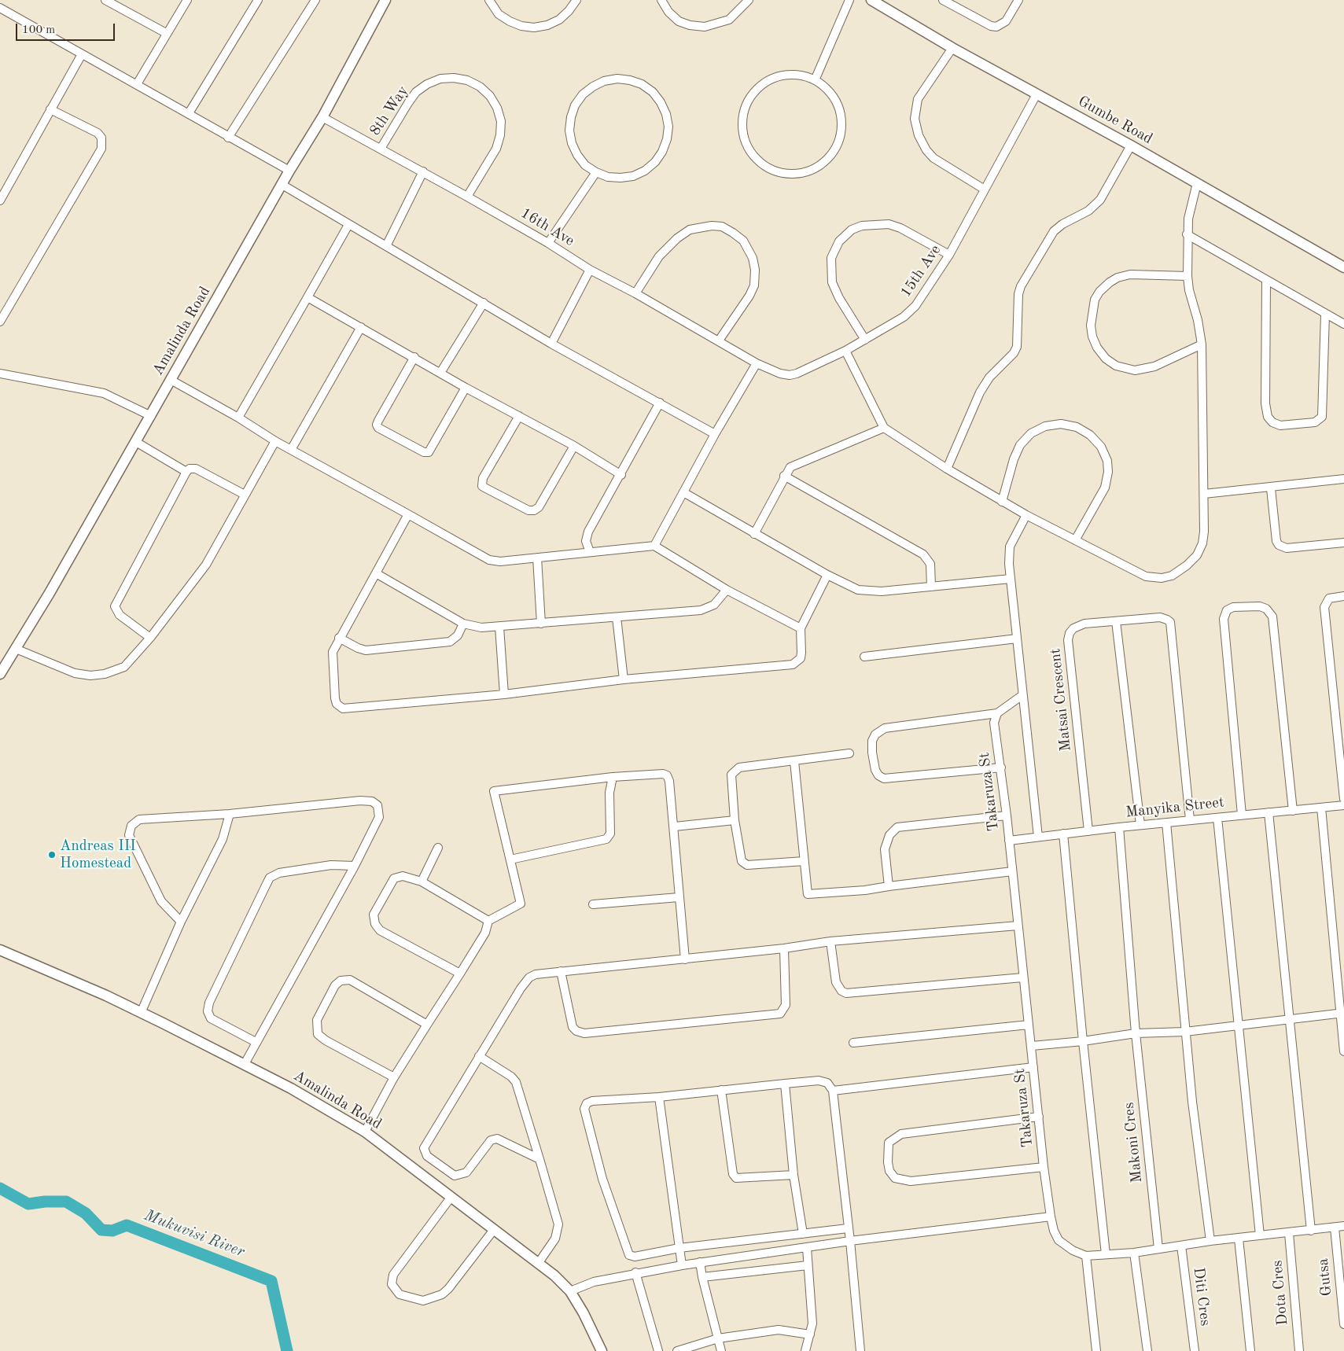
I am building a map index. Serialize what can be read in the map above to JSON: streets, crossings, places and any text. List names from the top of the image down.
{
  "streets": {
    "street": [
      "8th Way",
      "Gumbe Road",
      "16th Ave",
      "15th Ave",
      "Amalinda Road",
      "Matsai Crescent",
      "Takaruza St",
      "Manyika Street",
      "Makoni Cres",
      "Gutsa",
      "Dota Cres",
      "Diti Cres"
    ]
  },
  "crossings": [
    ["8th Way", "16th Ave"],
    ["Gumbe Road", "15th Ave"],
    ["16th Ave", "15th Ave"],
    ["16th Ave", "Amalinda Road"],
    ["Matsai Crescent", "Manyika Street"],
    ["Takaruza St", "Manyika Street"],
    ["Takaruza St", "Makoni Cres"],
    ["Takaruza St", "Gutsa"],
    ["Takaruza St", "Dota Cres"],
    ["Takaruza St", "Diti Cres"],
    ["Manyika Street", "Makoni Cres"]
  ],
  "water": ["Mukuvisi River"],
  "places": ["Andreas III Homestead"],
  "scale_bar": "100 m"
}
